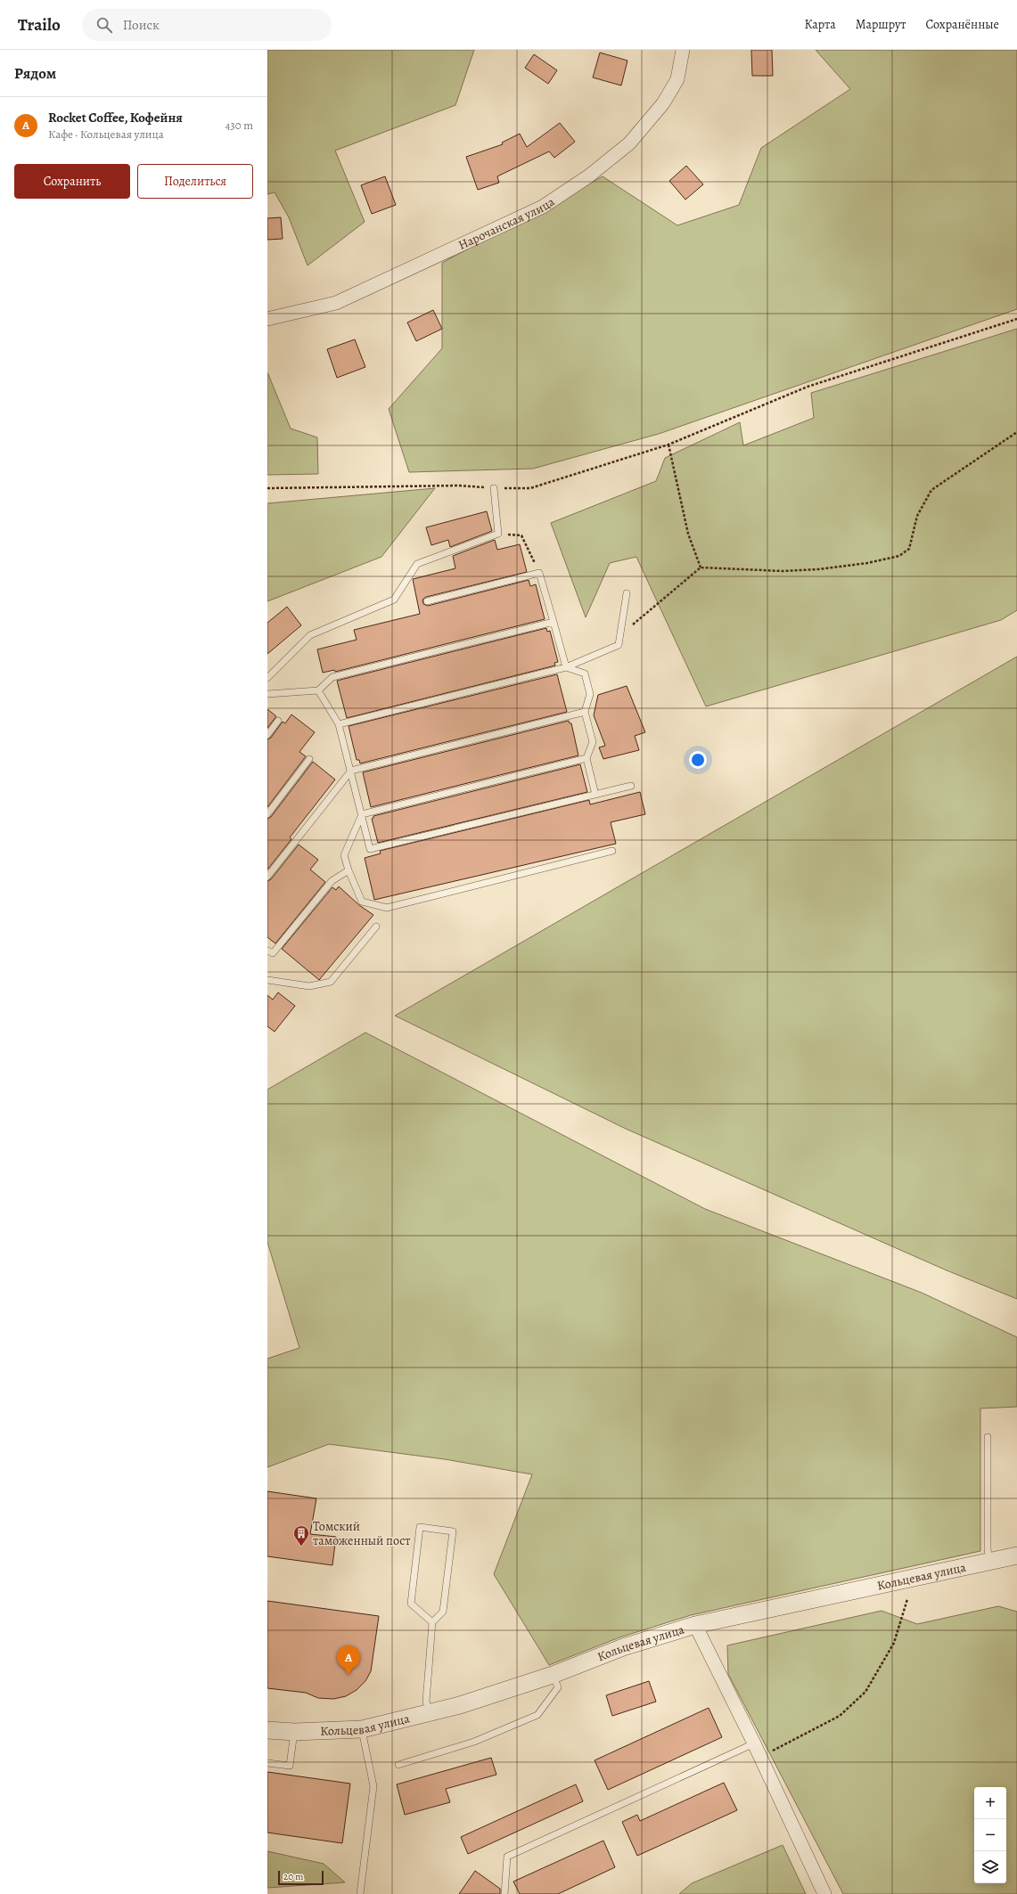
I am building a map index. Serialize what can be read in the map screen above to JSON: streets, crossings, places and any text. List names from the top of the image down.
{
  "streets": {
    "street": ["Нарочанская улица", "Кольцевая улица"]
  },
  "places": {
    "building": ["Томский таможенный пост"]
  },
  "scale_bar": "20 m",
  "page": {
    "header": "Trailo",
    "search": "Поиск",
    "nav": ["Карта", "Маршрут", "Сохранённые"],
    "heading": "Рядом",
    "list": [
      {
        "mark": "A",
        "name": "Rocket Coffee, Кофейня",
        "note": "Кафе · Кольцевая улица",
        "value": "430 m"
      }
    ],
    "buttons": ["Сохранить", "Поделиться"],
    "pins": "A",
    "map_buttons": ["+", "−"],
    "scale": "20 m"
  }
}
